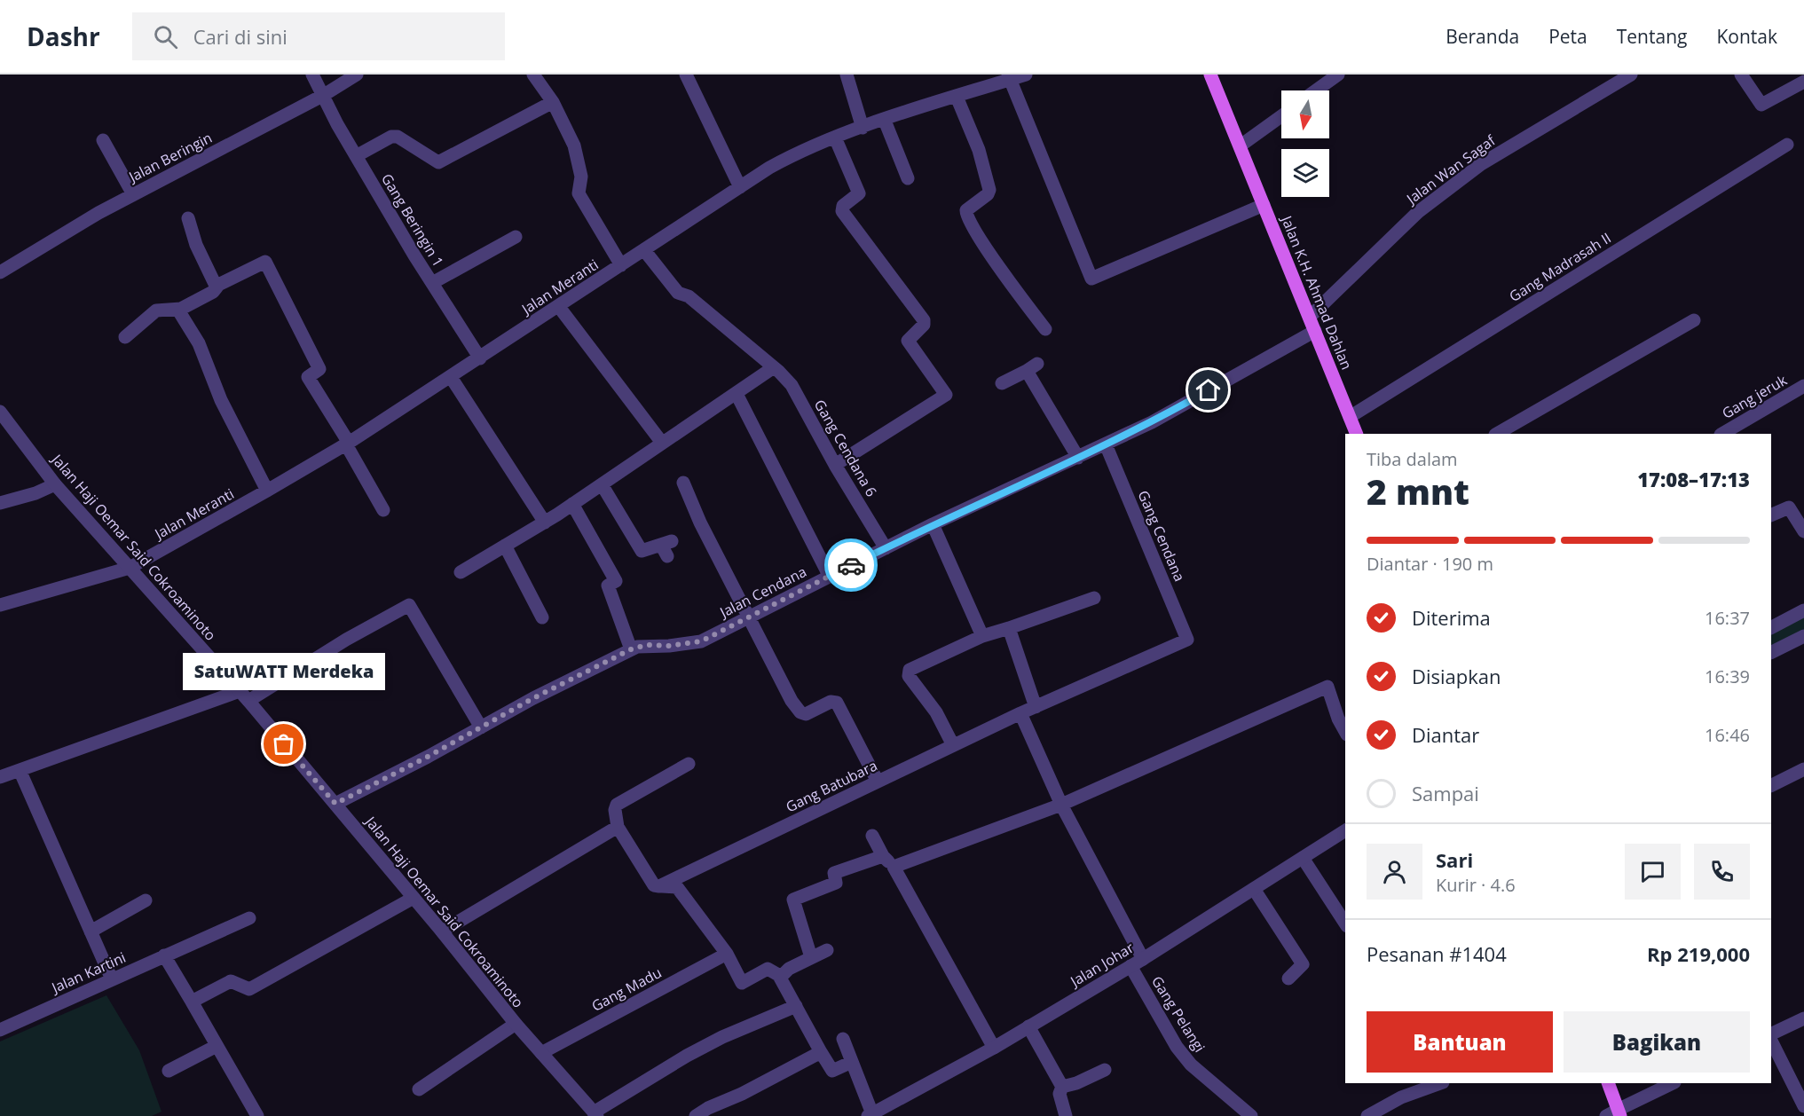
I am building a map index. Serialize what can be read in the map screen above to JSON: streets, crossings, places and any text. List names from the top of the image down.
{
  "streets": {
    "main road": ["Jalan K.H. Ahmad Dahlan"],
    "street": [
      "Jalan Beringin",
      "Jalan Wan Sagaf",
      "Gang Beringin 1",
      "Gang Madrasah II",
      "Jalan Meranti",
      "Gang jeruk",
      "Gang Cendana 6",
      "Gang Cendana",
      "Jalan Haji Oemar Said Cokroaminoto",
      "Jalan Cendana",
      "Gang Batubara",
      "Jalan Johar",
      "Jalan Kartini",
      "Gang Madu",
      "Gang Pelangi"
    ]
  },
  "crossings": [
    ["Jalan Beringin", "Gang Beringin 1"],
    ["Jalan Wan Sagaf", "Jalan K.H. Ahmad Dahlan"],
    ["Gang Beringin 1", "Jalan Meranti"],
    ["Gang Madrasah II", "Jalan K.H. Ahmad Dahlan"],
    ["Jalan Meranti", "Gang Cendana 6"],
    ["Jalan Meranti", "Jalan Haji Oemar Said Cokroaminoto"],
    ["Jalan K.H. Ahmad Dahlan", "Jalan Cendana"],
    ["Gang Cendana 6", "Jalan Cendana"],
    ["Gang Cendana", "Jalan Cendana"],
    ["Gang Cendana", "Gang Batubara"],
    ["Jalan Haji Oemar Said Cokroaminoto", "Jalan Cendana"],
    ["Jalan Haji Oemar Said Cokroaminoto", "Gang Madu"],
    ["Jalan Johar", "Gang Pelangi"]
  ],
  "places": ["SatuWATT Merdeka"],
  "north": "bottom",
  "page": {
    "header": "Dashr",
    "search": "Cari di sini",
    "nav": [
      "Beranda",
      "Peta",
      "Tentang",
      "Kontak"
    ],
    "heading": ["2 mnt", "Tiba dalam", "17:08–17:13"],
    "panel": [
      "Sari",
      "Kurir · 4.6",
      "Pesanan #1404",
      "Rp 219,000"
    ],
    "bar": "Diantar · 190 m",
    "list": [
      ["Diterima", "16:37"],
      ["Disiapkan", "16:39"],
      ["Diantar", "16:46"],
      "Sampai"
    ],
    "bubble": "SatuWATT Merdeka",
    "buttons": ["Bantuan", "Bagikan"]
  }
}
